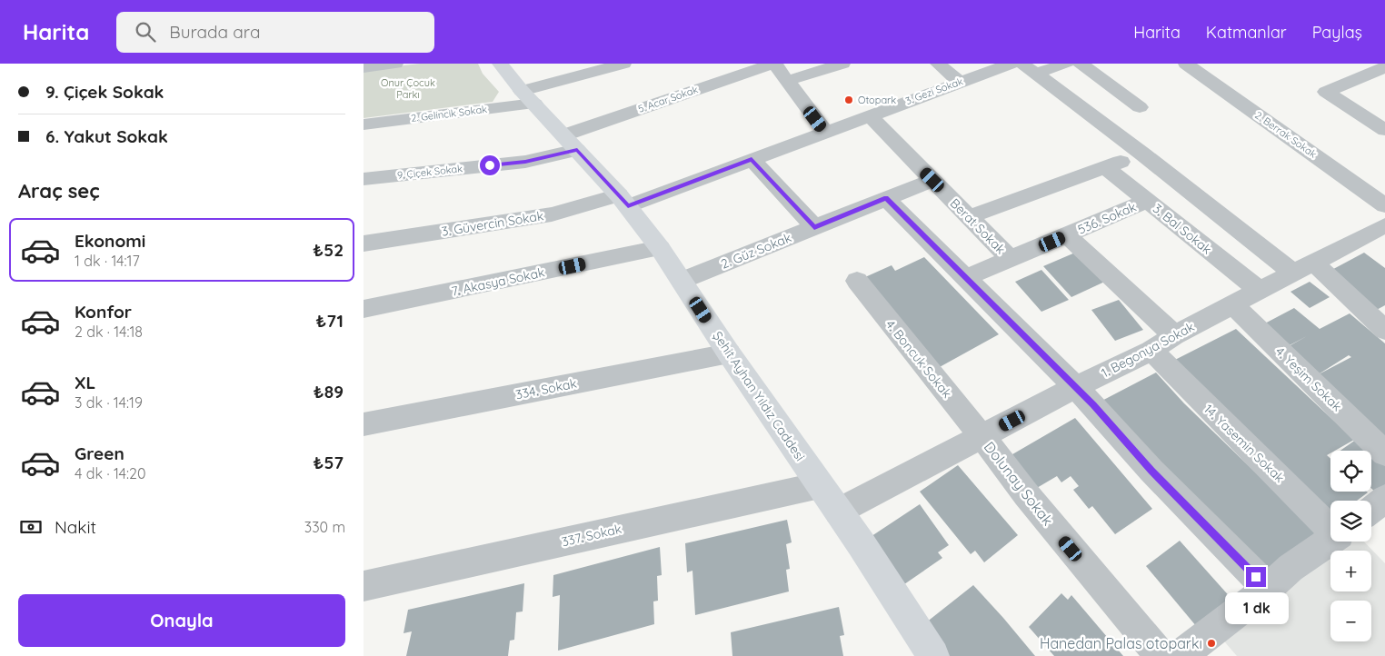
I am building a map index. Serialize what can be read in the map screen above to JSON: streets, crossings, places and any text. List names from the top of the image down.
{
  "streets": {
    "main road": ["Şehit Ayhan Yıldız Caddesi"],
    "street": [
      "3. Gezi Sokak",
      "5. Acar Sokak",
      "2. Gelincik Sokak",
      "2. Berrak Sokak",
      "9. Çiçek Sokak",
      "536. Sokak",
      "3. Güvercin Sokak",
      "Berat Sokak",
      "3. Bal Sokak",
      "2. Güz Sokak",
      "7. Akasya Sokak",
      "1. Begonya Sokak",
      "4. Boncuk Sokak",
      "4. Yeşim Sokak",
      "334. Sokak",
      "14. Yasemin Sokak",
      "Dolunay Sokak",
      "337. Sokak"
    ]
  },
  "crossings": [
    ["3. Gezi Sokak", "3. Güvercin Sokak"],
    ["3. Gezi Sokak", "Berat Sokak"],
    ["3. Gezi Sokak", "Şehit Ayhan Yıldız Caddesi"],
    ["5. Acar Sokak", "9. Çiçek Sokak"],
    ["5. Acar Sokak", "Şehit Ayhan Yıldız Caddesi"],
    ["2. Gelincik Sokak", "Şehit Ayhan Yıldız Caddesi"],
    ["9. Çiçek Sokak", "Şehit Ayhan Yıldız Caddesi"],
    ["536. Sokak", "Berat Sokak"],
    ["536. Sokak", "3. Bal Sokak"],
    ["3. Güvercin Sokak", "Şehit Ayhan Yıldız Caddesi"],
    ["Berat Sokak", "2. Güz Sokak"],
    ["3. Bal Sokak", "1. Begonya Sokak"],
    ["2. Güz Sokak", "Şehit Ayhan Yıldız Caddesi"],
    ["7. Akasya Sokak", "Şehit Ayhan Yıldız Caddesi"],
    ["1. Begonya Sokak", "4. Boncuk Sokak"],
    ["1. Begonya Sokak", "4. Yeşim Sokak"],
    ["1. Begonya Sokak", "Şehit Ayhan Yıldız Caddesi"],
    ["1. Begonya Sokak", "14. Yasemin Sokak"],
    ["1. Begonya Sokak", "Dolunay Sokak"],
    ["4. Boncuk Sokak", "Dolunay Sokak"],
    ["334. Sokak", "Şehit Ayhan Yıldız Caddesi"],
    ["Şehit Ayhan Yıldız Caddesi", "337. Sokak"]
  ],
  "parks": ["Onur Çocuk Parkı"],
  "places": ["Otopark", "Hanedan Palas otoparkı"],
  "page": {
    "header": "Harita",
    "search": "Burada ara",
    "nav": ["Harita", "Katmanlar", "Paylaş"],
    "banner": ["9. Çiçek Sokak", "6. Yakut Sokak"],
    "heading": "Araç seç",
    "list": [
      {
        "name": "Ekonomi",
        "note": "1 dk · 14:17",
        "value": "₺52"
      },
      {
        "name": "Konfor",
        "note": "2 dk · 14:18",
        "value": "₺71"
      },
      {
        "name": "XL",
        "note": "3 dk · 14:19",
        "value": "₺89"
      },
      {
        "name": "Green",
        "note": "4 dk · 14:20",
        "value": "₺57"
      }
    ],
    "map_buttons": ["+", "−"],
    "pay": ["Nakit", "330 m"],
    "buttons": "Onayla",
    "bubble": "1 dk"
  }
}
